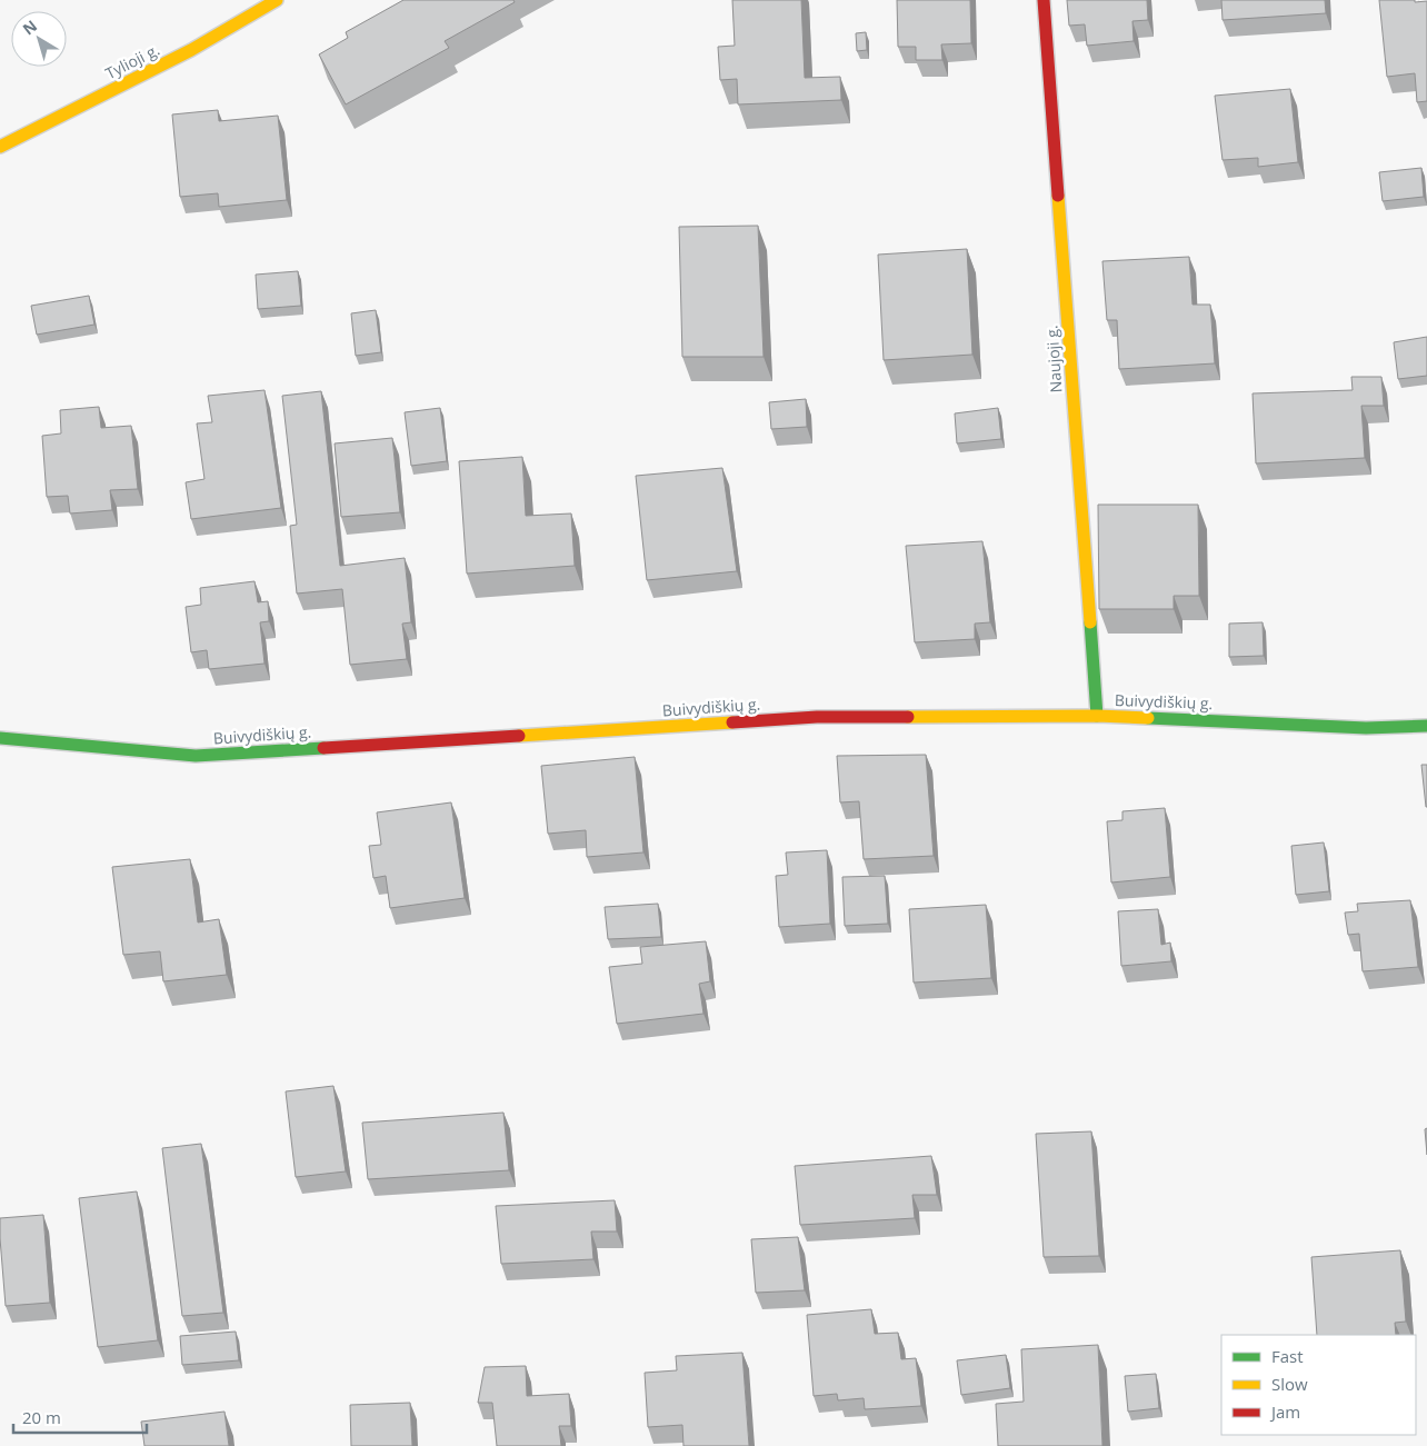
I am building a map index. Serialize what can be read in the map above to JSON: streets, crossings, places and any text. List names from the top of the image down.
{
  "streets": {
    "main road": ["Tylioji g.", "Naujoji g.", "Buivydiškių g."]
  },
  "crossings": [
    ["Naujoji g.", "Buivydiškių g."]
  ],
  "legend": ["Fast", "Slow", "Jam"],
  "scale_bar": "20 m",
  "north": "top left"
}
